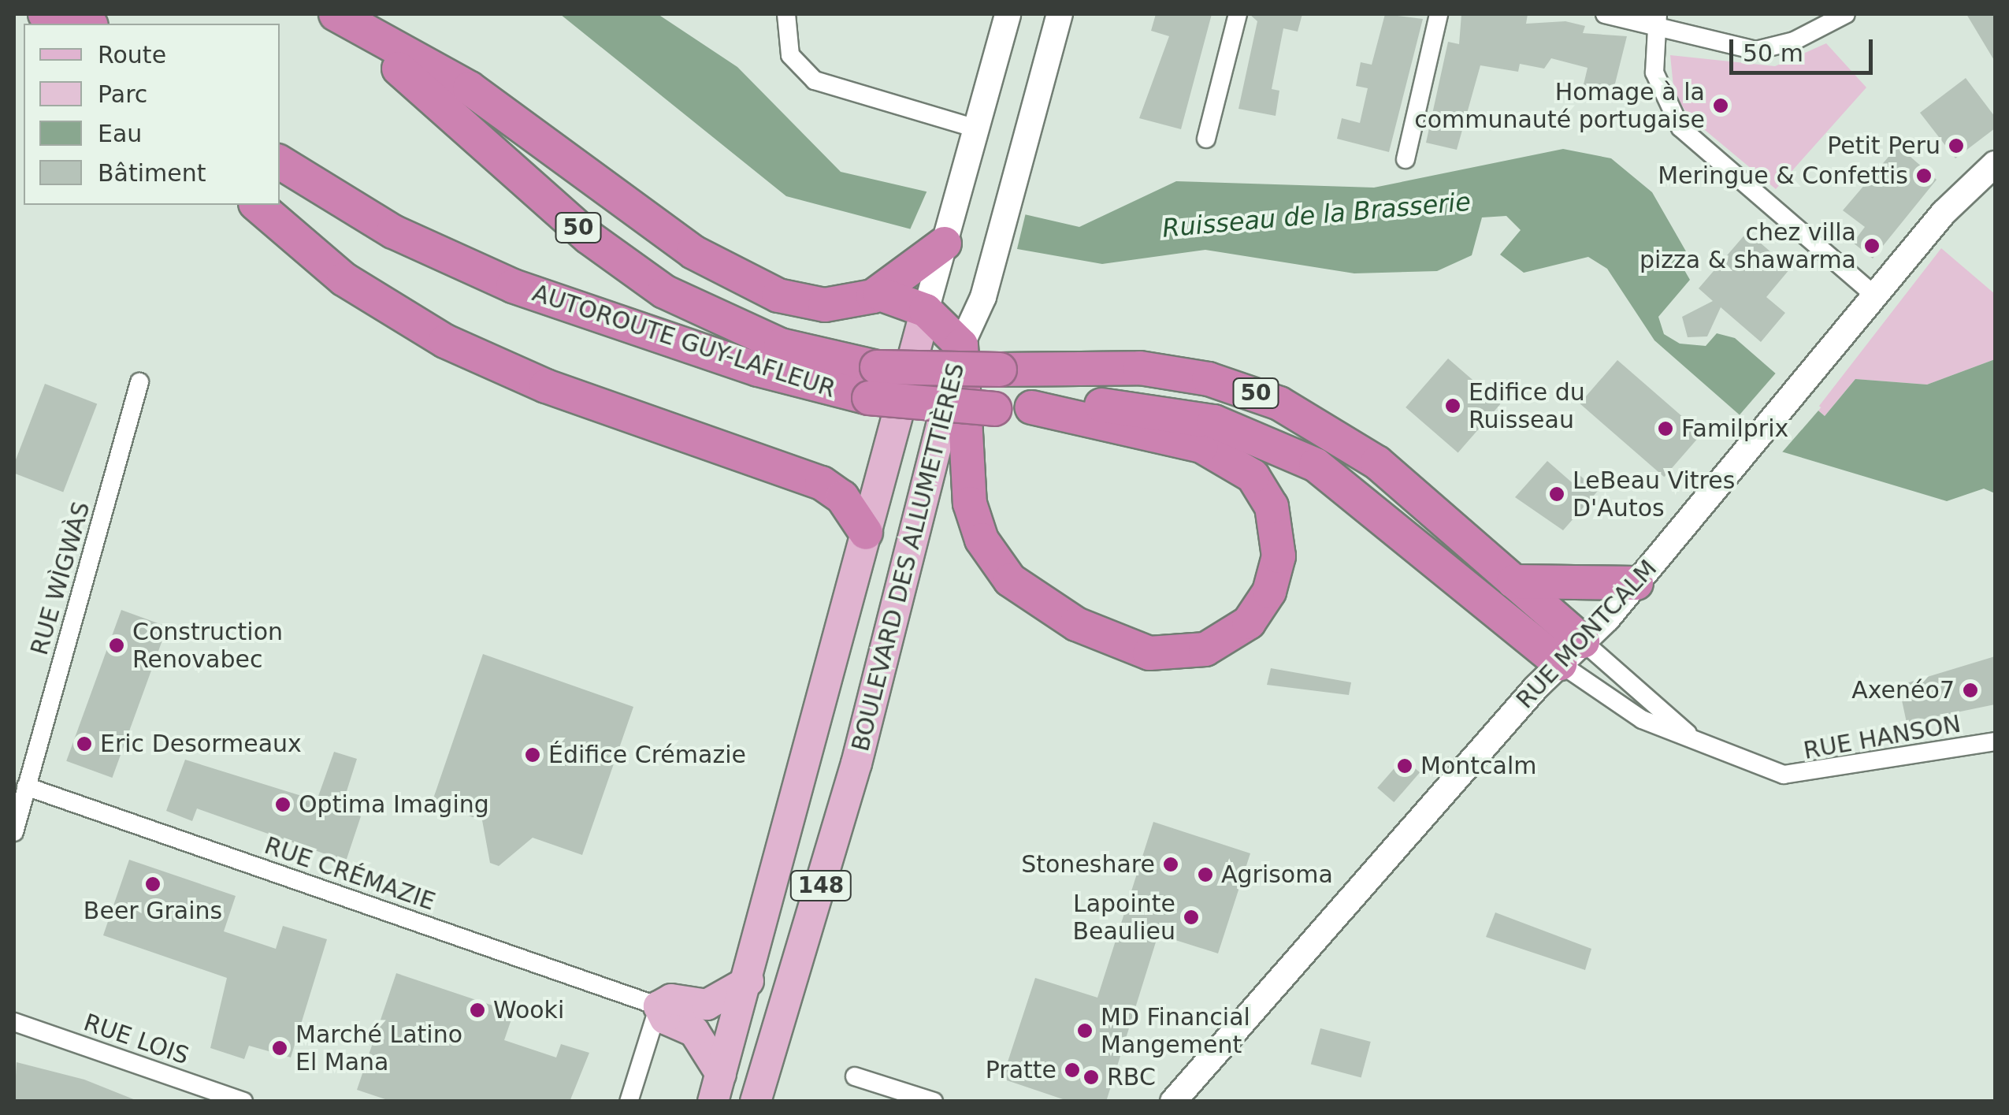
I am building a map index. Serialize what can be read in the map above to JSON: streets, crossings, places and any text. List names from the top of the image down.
{
  "streets": {
    "highway": ["50", "AUTOROUTE GUY-LAFLEUR"],
    "main road": ["BOULEVARD DES ALLUMETTIÈRES", "RUE MONTCALM", "148"],
    "street": [
      "RUE WÌGWÀS",
      "RUE HANSON",
      "RUE CRÉMAZIE",
      "RUE LOIS"
    ]
  },
  "crossings": [
    ["AUTOROUTE GUY-LAFLEUR", "RUE MONTCALM"],
    ["AUTOROUTE GUY-LAFLEUR", "RUE HANSON"],
    ["RUE WÌGWÀS", "RUE CRÉMAZIE"],
    ["RUE MONTCALM", "RUE HANSON"]
  ],
  "water": ["Ruisseau de la Brasserie"],
  "places": [
    "Homage à la communauté portugaise",
    "Petit Peru",
    "Meringue & Confettis",
    "chez villa pizza & shawarma",
    "Edifice du Ruisseau",
    "Familprix",
    "LeBeau Vitres D'Autos",
    "Construction Renovabec",
    "Axenéo7",
    "Eric Desormeaux",
    "Édifice Crémazie",
    "Montcalm",
    "Optima Imaging",
    "Stoneshare",
    "Agrisoma",
    "Beer Grains",
    "Lapointe Beaulieu",
    "Wooki",
    "MD Financial Mangement",
    "Marché Latino El Mana",
    "Pratte",
    "RBC"
  ],
  "legend": [
    "Route",
    "Parc",
    "Eau",
    "Bâtiment"
  ],
  "scale_bar": "50 m"
}
